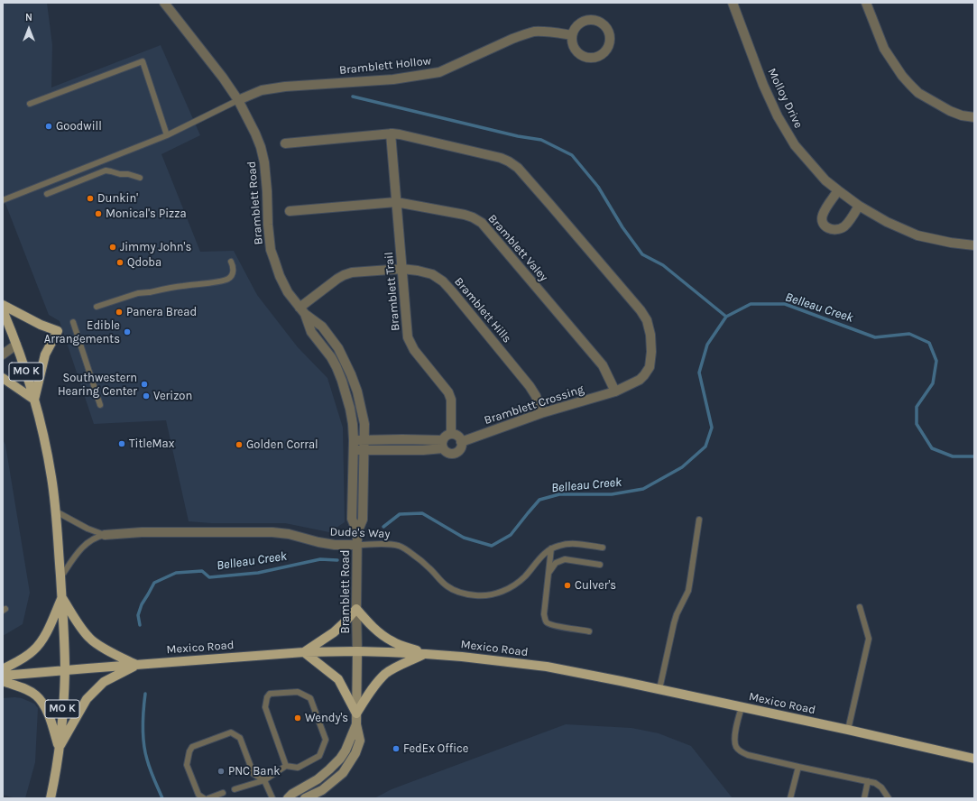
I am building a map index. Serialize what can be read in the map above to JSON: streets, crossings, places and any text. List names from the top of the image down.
{
  "streets": {
    "main road": ["MO K", "Mexico Road"],
    "street": [
      "Bramblett Hollow",
      "Molloy Drive",
      "Bramblett Road",
      "Bramblett Valey",
      "Bramblett Trail",
      "Bramblett Hills",
      "Bramblett Crossing",
      "Dude's Way"
    ]
  },
  "crossings": [
    ["Bramblett Hollow", "Bramblett Road"],
    ["Bramblett Road", "Bramblett Hills"],
    ["Bramblett Road", "Dude's Way"],
    ["Bramblett Road", "Mexico Road"],
    ["Bramblett Valey", "Bramblett Trail"],
    ["Bramblett Valey", "Bramblett Crossing"],
    ["Bramblett Trail", "Bramblett Hills"],
    ["Bramblett Trail", "Bramblett Crossing"],
    ["Bramblett Hills", "Bramblett Crossing"],
    ["MO K", "Dude's Way"],
    ["MO K", "Mexico Road"]
  ],
  "water": ["Belleau Creek"],
  "places": [
    "Goodwill",
    "Dunkin'",
    "Monical's Pizza",
    "Jimmy John's",
    "Qdoba",
    "Panera Bread",
    "Edible Arrangements",
    "Southwestern Hearing Center",
    "Verizon",
    "TitleMax",
    "Golden Corral",
    "Culver's",
    "Wendy's",
    "FedEx Office",
    "PNC Bank"
  ],
  "north": "top"
}
